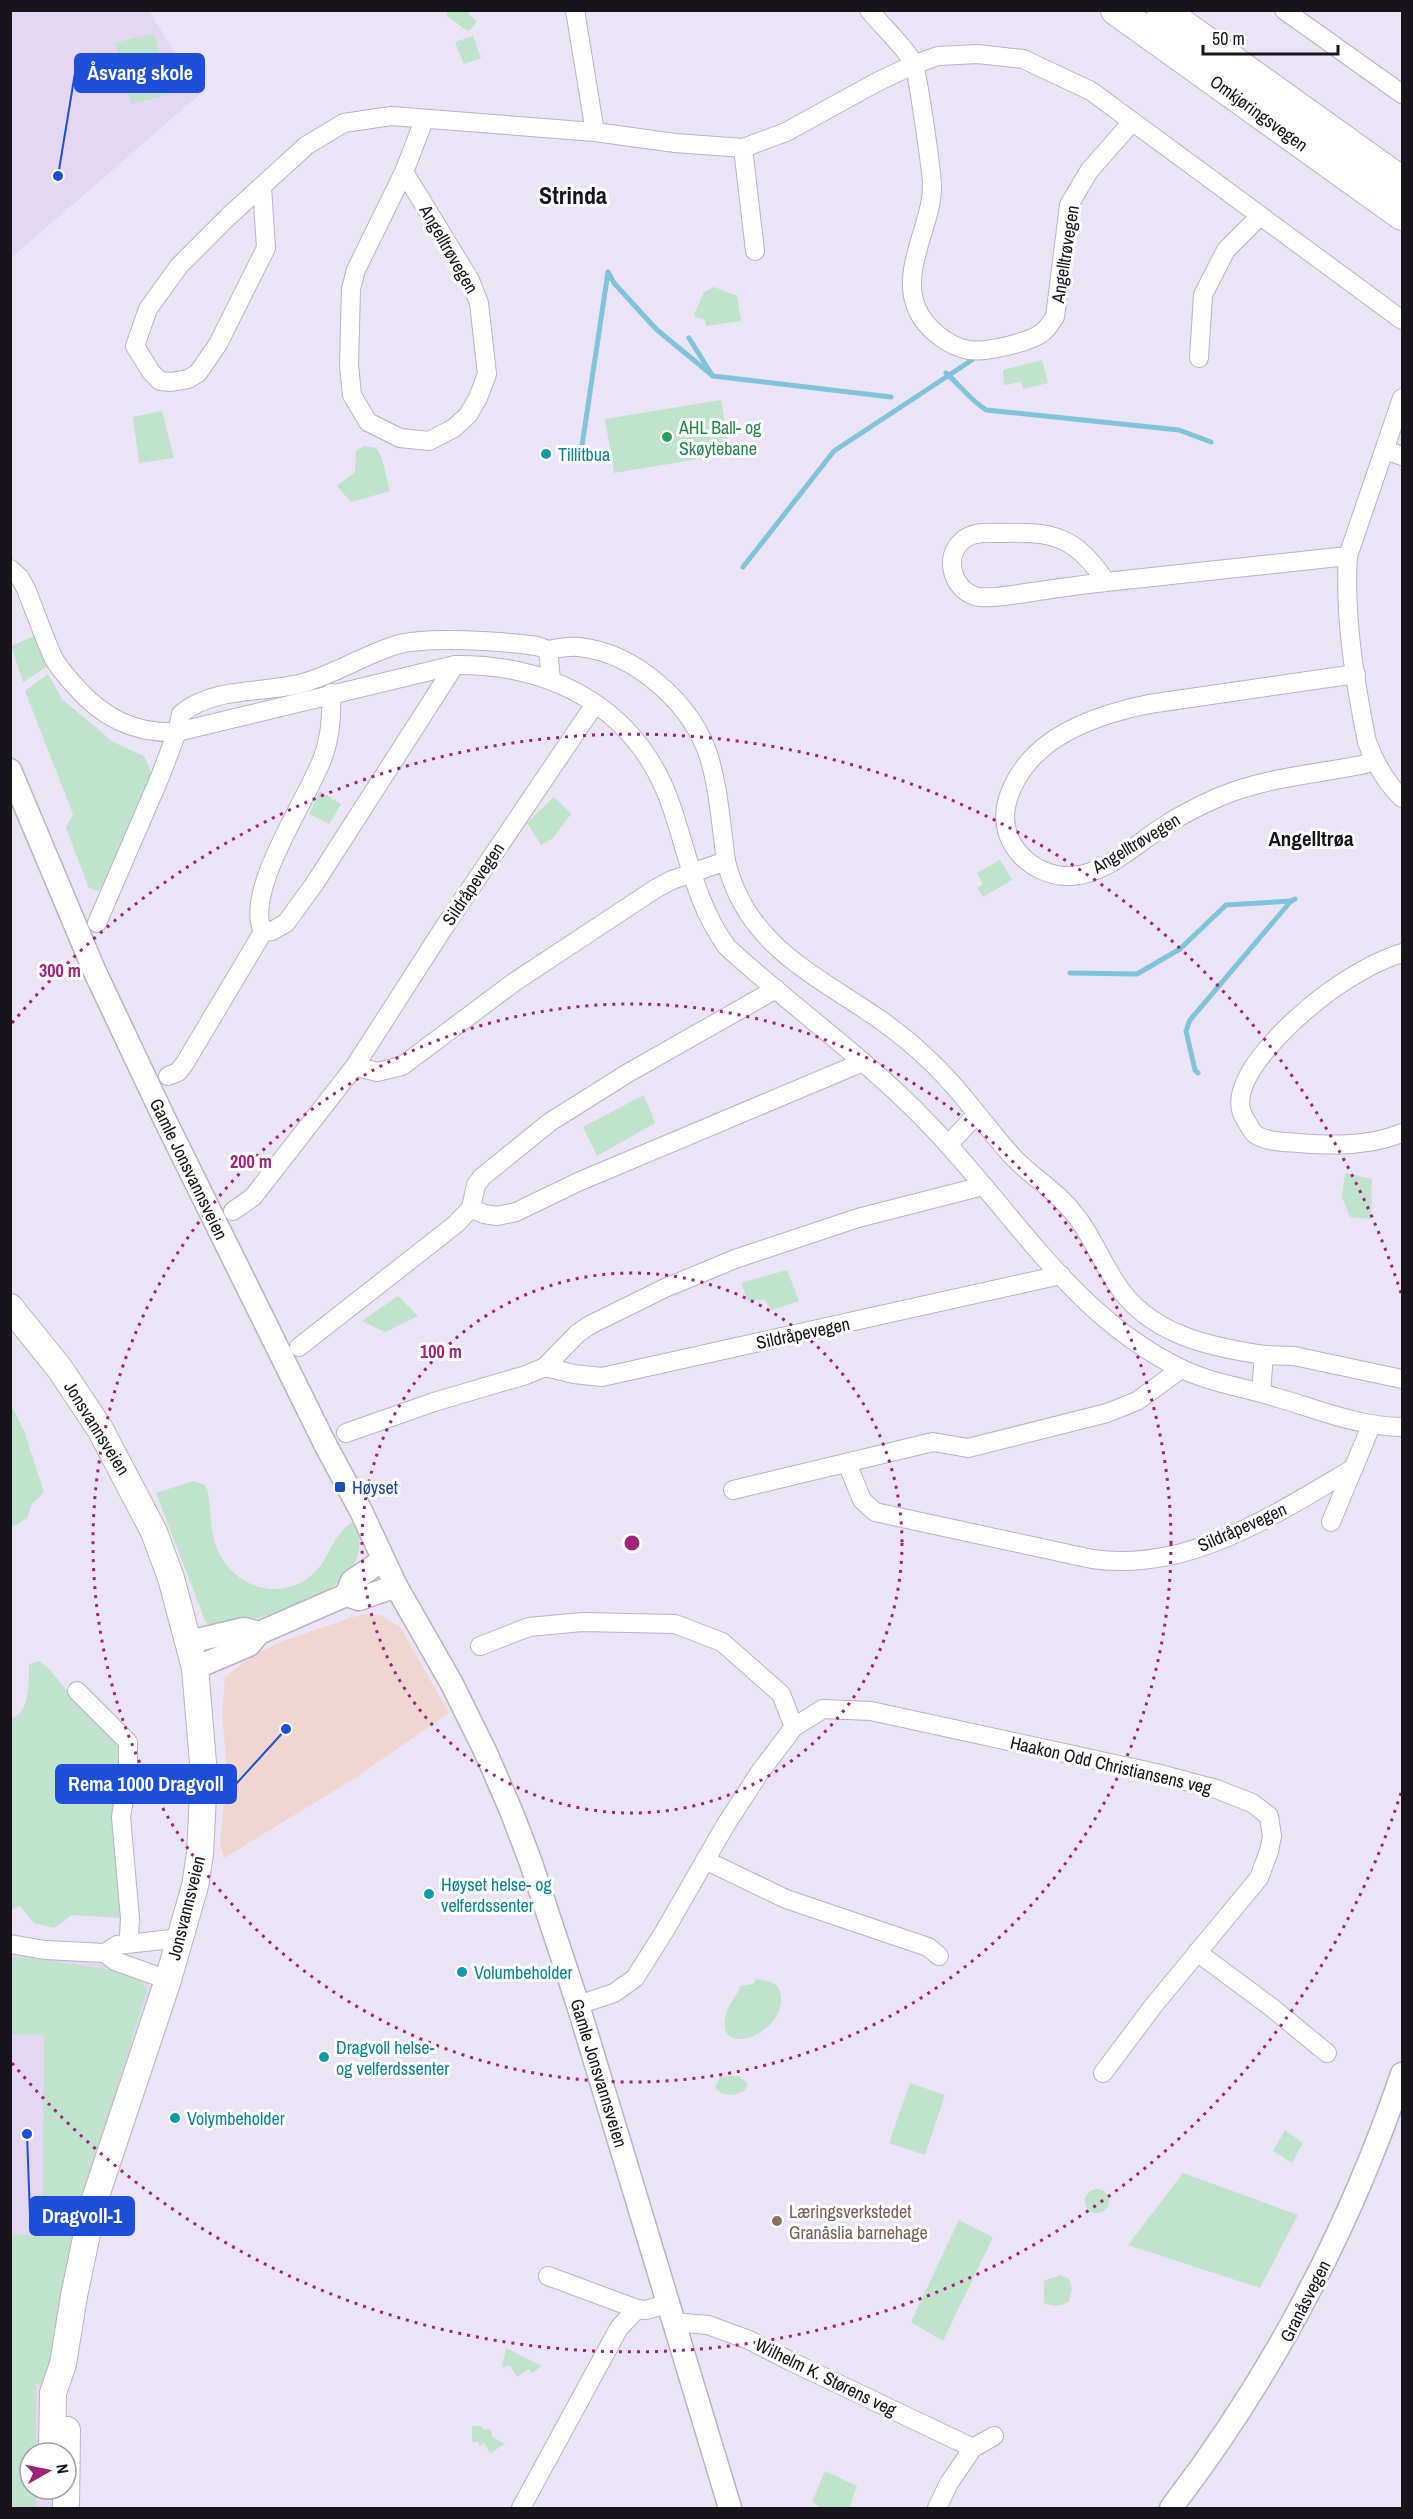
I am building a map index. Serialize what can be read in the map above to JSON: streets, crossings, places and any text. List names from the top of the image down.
{
  "streets": {
    "highway": ["Omkjøringsvegen"],
    "main road": ["Jonsvannsveien"],
    "street": [
      "Angelltrøvegen",
      "Sildråpevegen",
      "Gamle Jonsvannsveien",
      "Haakon Odd Christiansens veg",
      "Granåsvegen",
      "Wilhelm K. Størens veg"
    ]
  },
  "crossings": [
    ["Gamle Jonsvannsveien", "Haakon Odd Christiansens veg"],
    ["Gamle Jonsvannsveien", "Wilhelm K. Størens veg"]
  ],
  "districts": ["Strinda", "Angelltrøa"],
  "places": {
    "other": [
      "Åsvang skole",
      "AHL Ball- og Skøytebane",
      "Tillitbua",
      "Rema 1000 Dragvoll",
      "Høyset helse- og velferdssenter",
      "Volumbeholder",
      "Dragvoll helse- og velferdssenter",
      "Volymbeholder",
      "Dragvoll-1",
      "Læringsverkstedet Granåslia barnehage"
    ],
    "transit": ["Høyset"]
  },
  "scale_bar": "50 m",
  "north": "right",
  "rings": ["300 m", "200 m", "100 m"]
}
